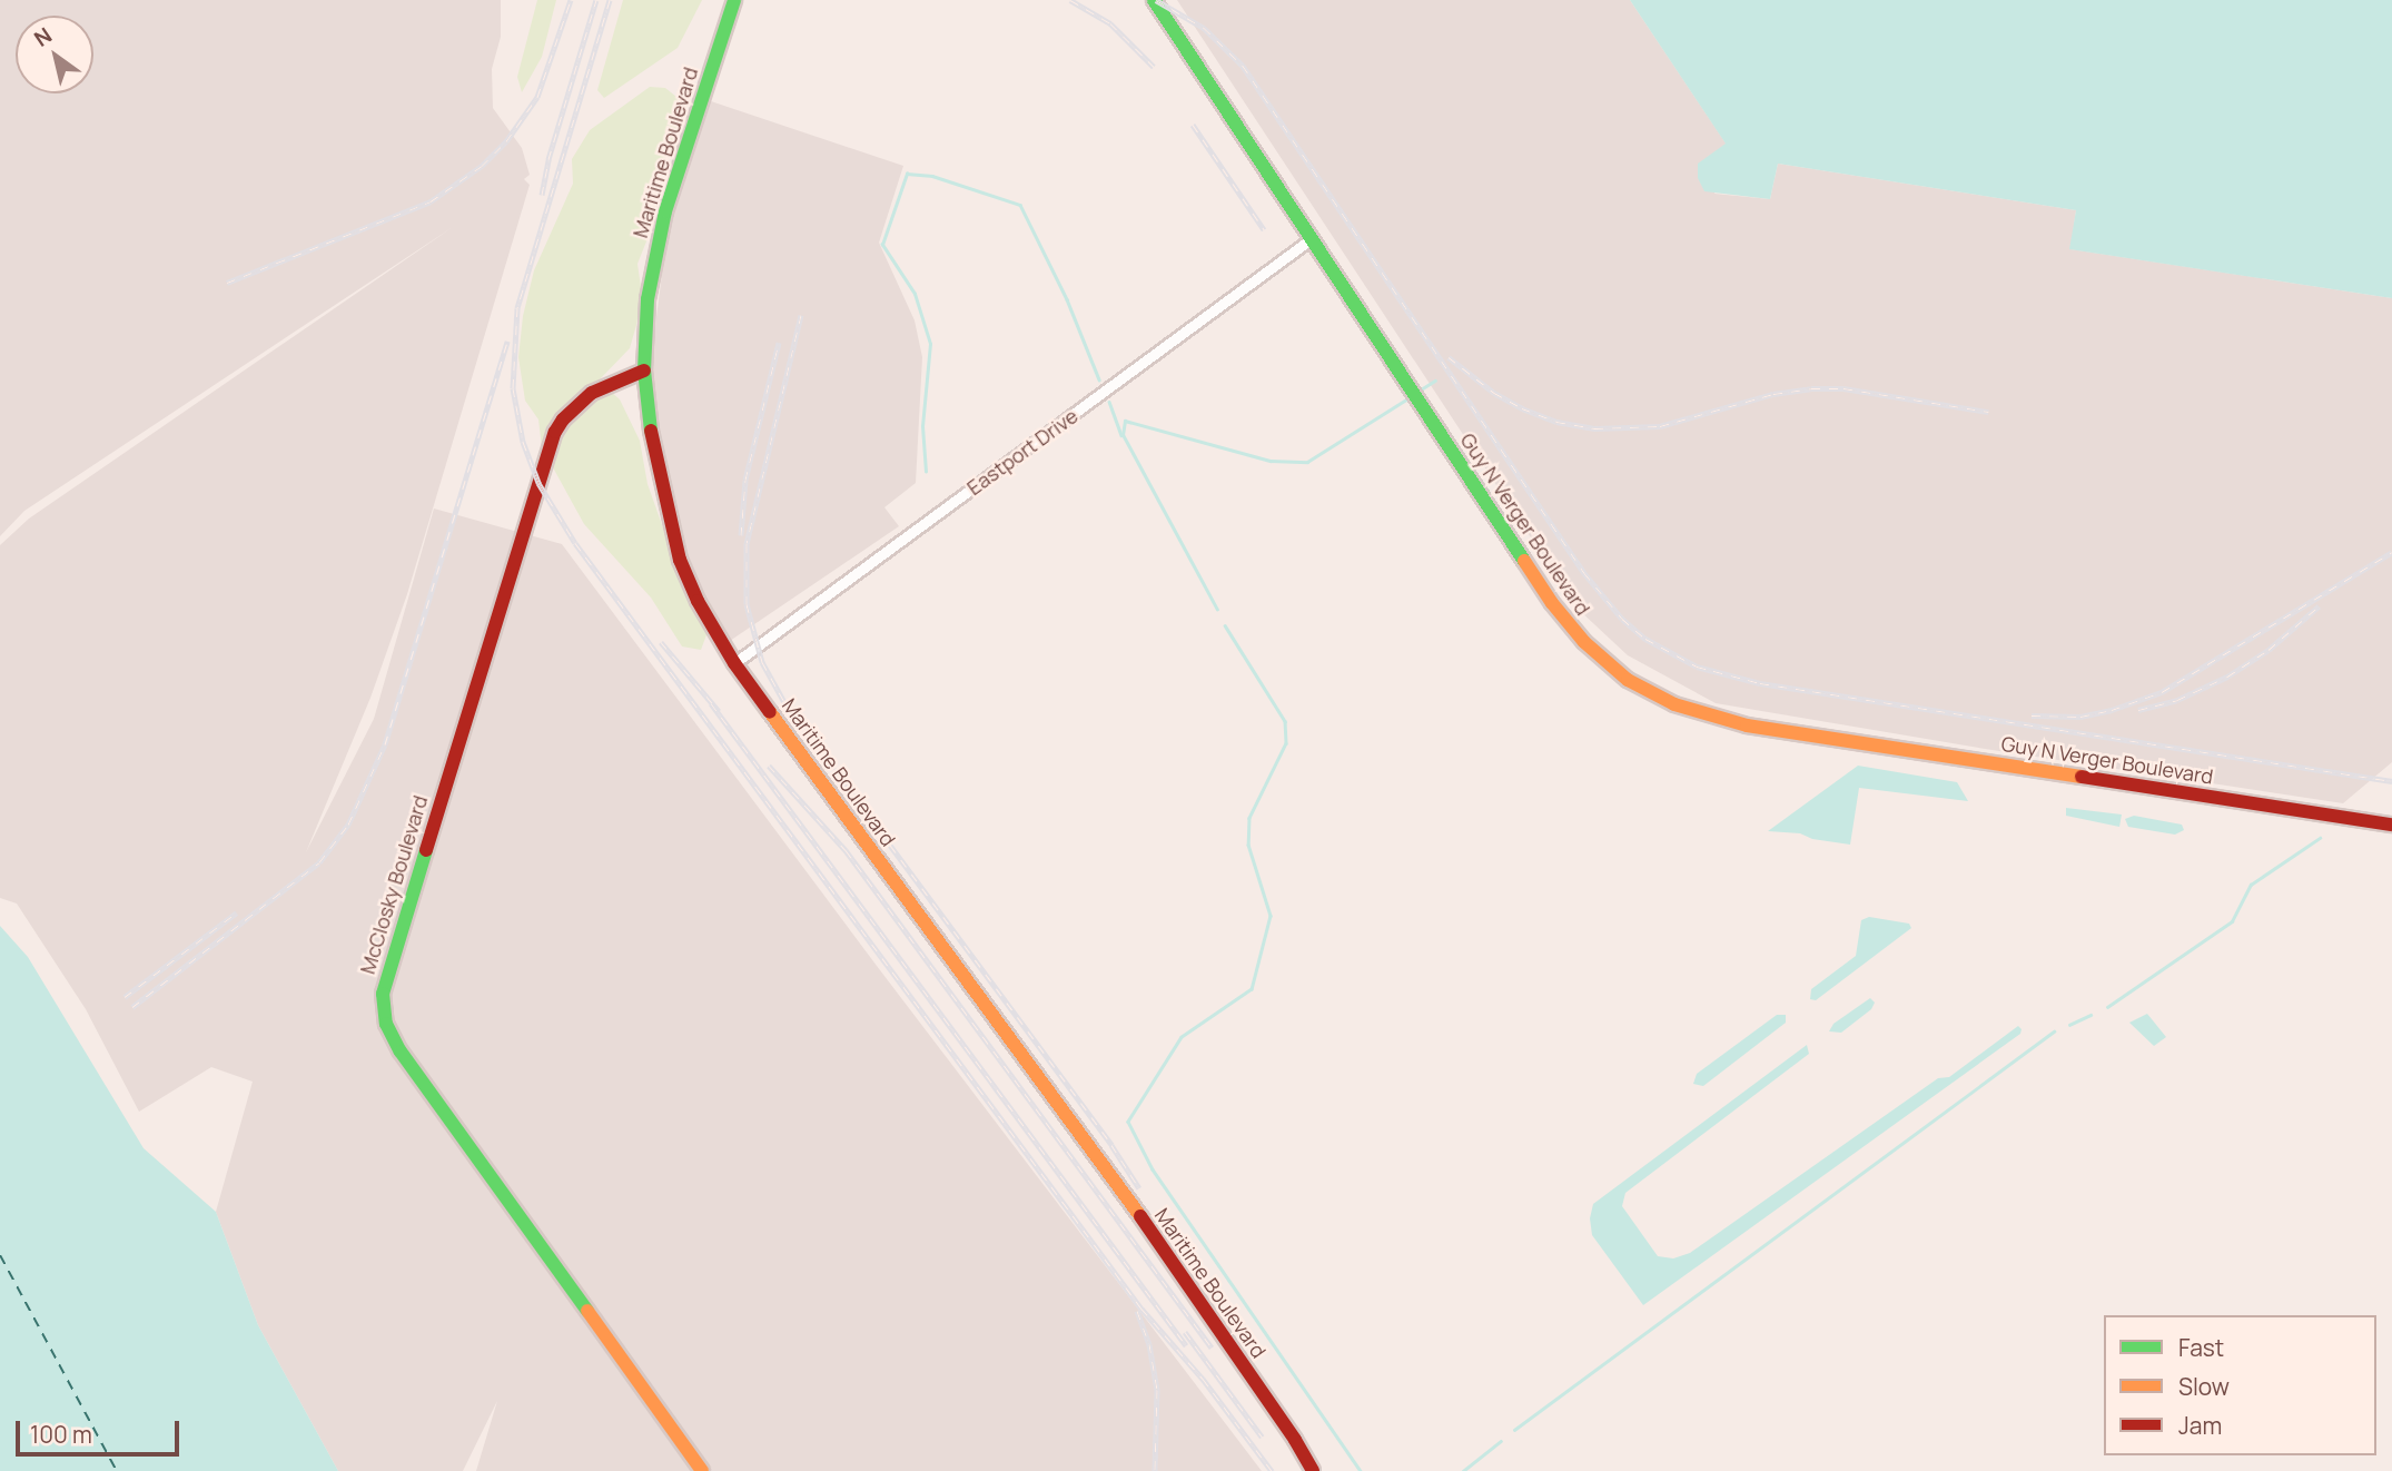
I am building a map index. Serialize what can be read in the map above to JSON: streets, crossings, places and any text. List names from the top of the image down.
{
  "streets": {
    "street": [
      "Maritime Boulevard",
      "Eastport Drive",
      "Guy N Verger Boulevard",
      "McClosky Boulevard"
    ]
  },
  "crossings": [
    ["Maritime Boulevard", "Eastport Drive"],
    ["Maritime Boulevard", "McClosky Boulevard"],
    ["Eastport Drive", "Guy N Verger Boulevard"]
  ],
  "legend": ["Fast", "Slow", "Jam"],
  "scale_bar": "100 m",
  "north": "top left"
}
